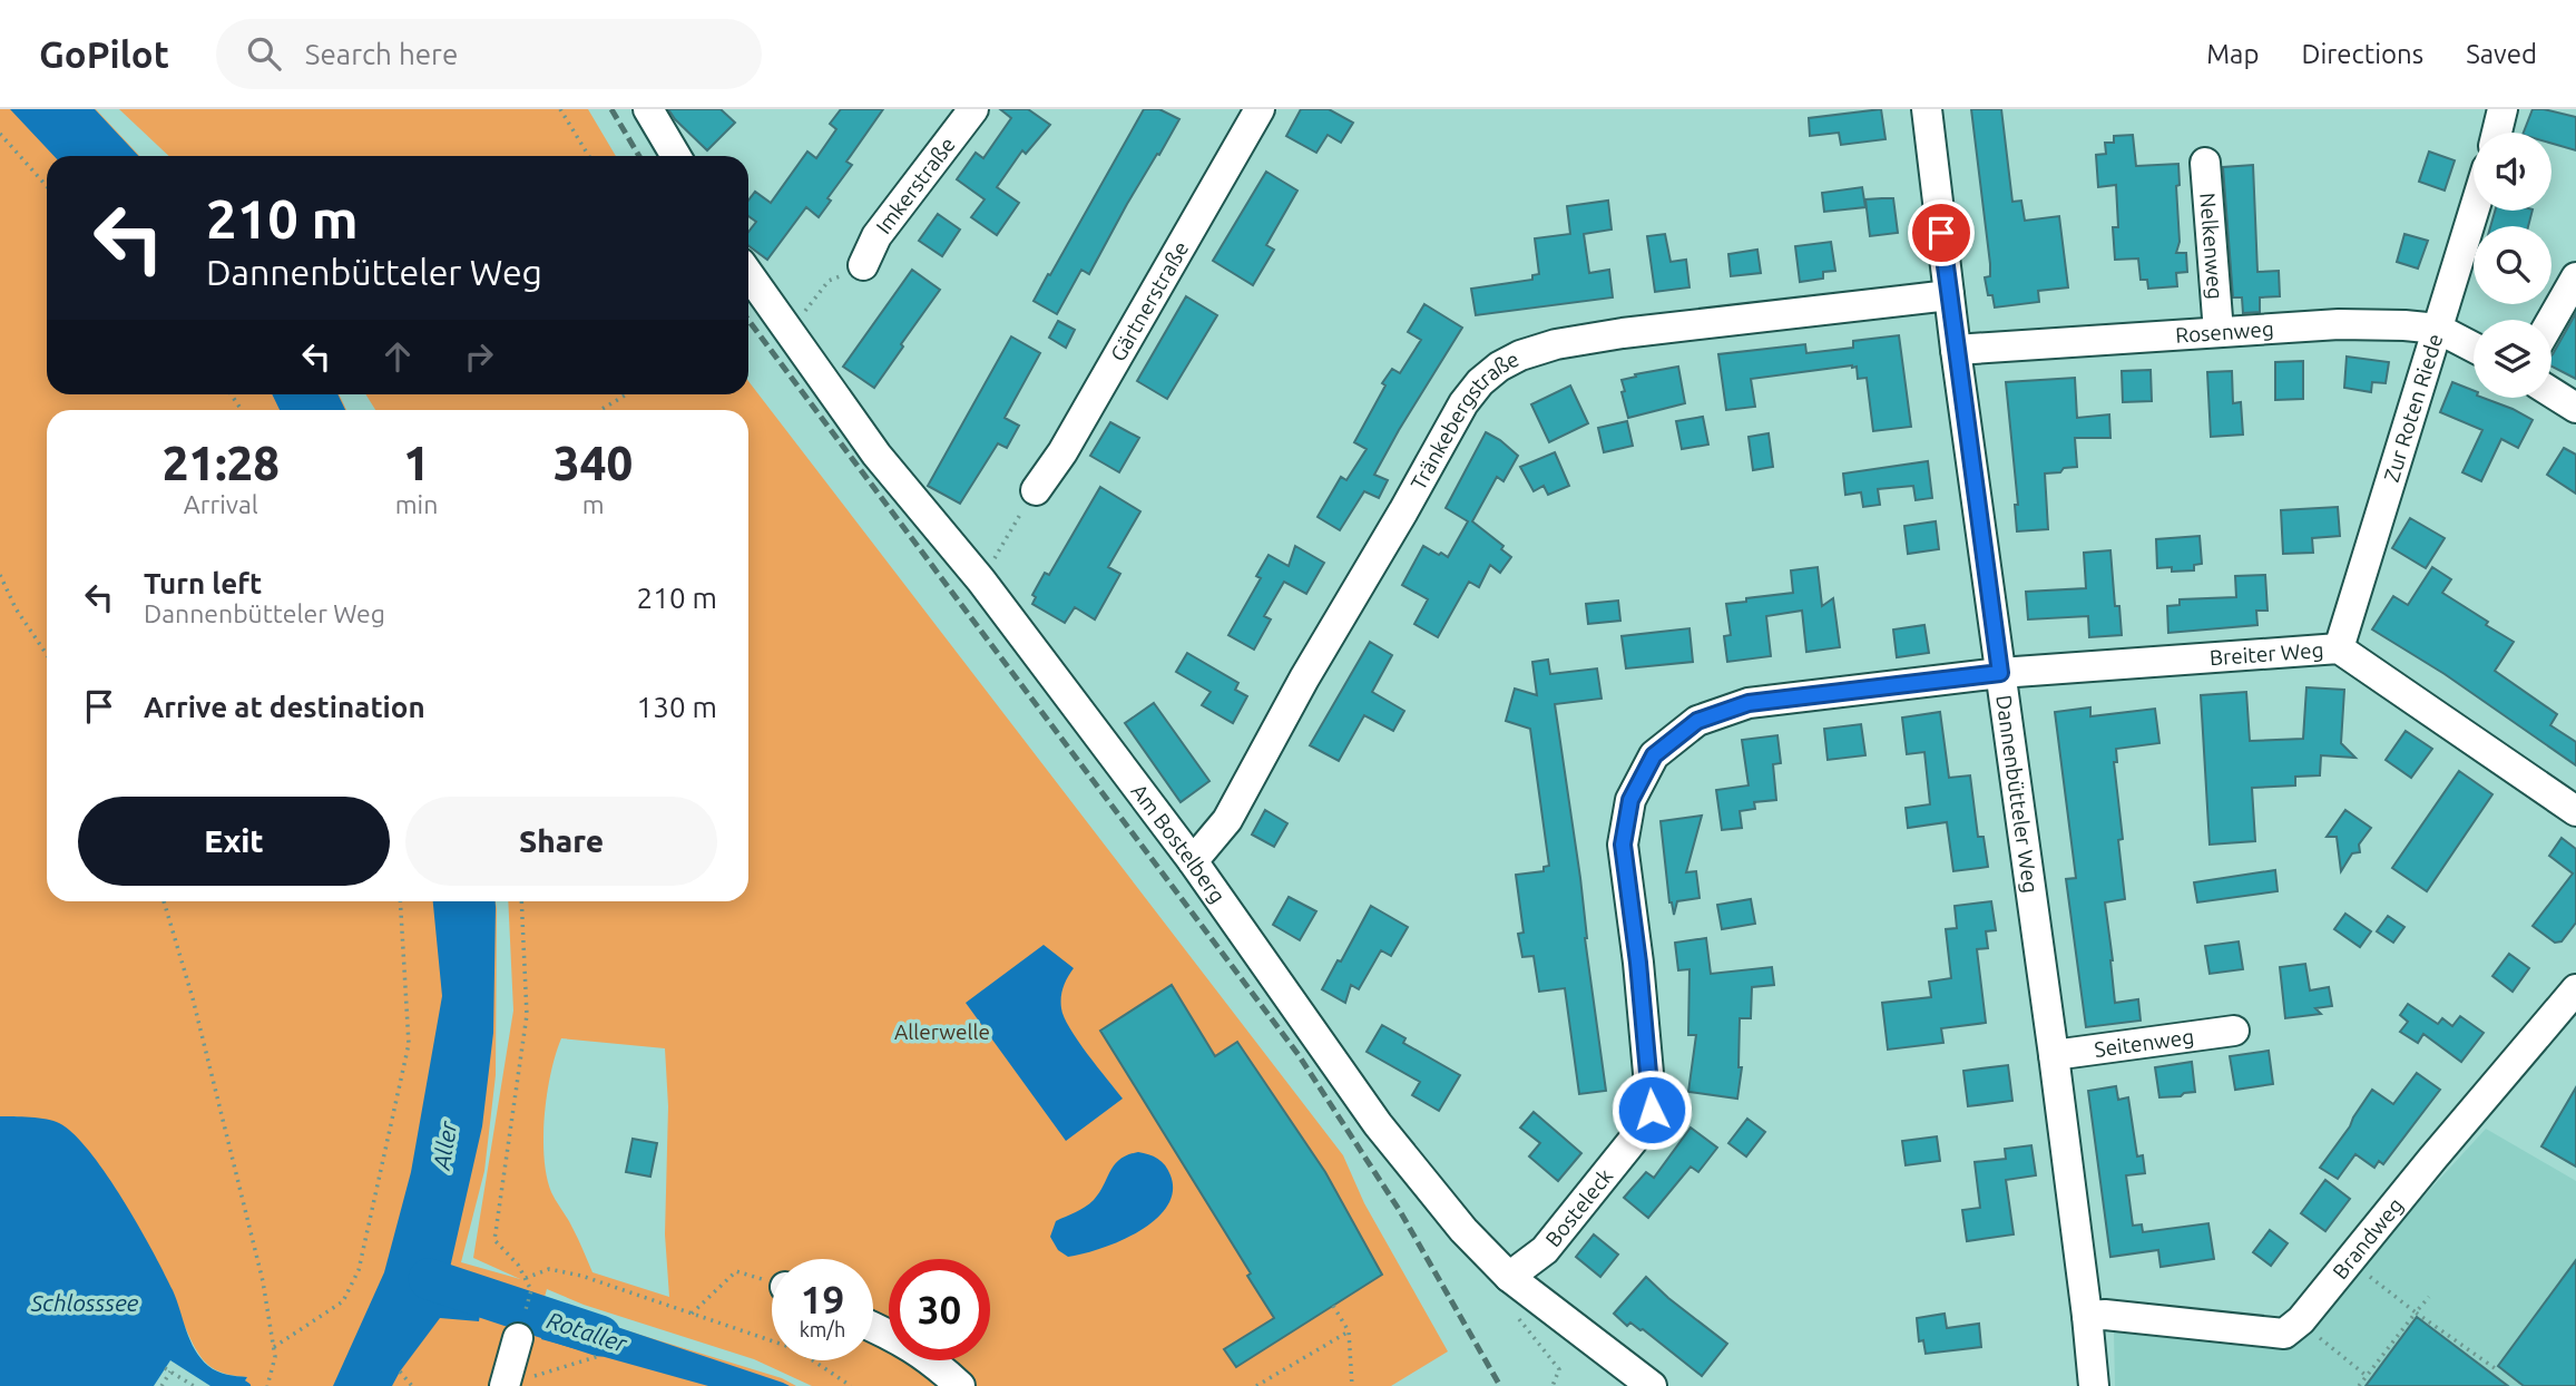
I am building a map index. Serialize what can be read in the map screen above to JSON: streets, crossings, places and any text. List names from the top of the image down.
{
  "streets": {
    "street": [
      "Imkerstraße",
      "Nelkenweg",
      "Gärtnerstraße",
      "Rosenweg",
      "Zur Roten Riede",
      "Tränkebergstraße",
      "Breiter Weg",
      "Dannenbütteler Weg",
      "Am Bostelberg",
      "Seitenweg",
      "Bosteleck",
      "Brandweg"
    ]
  },
  "crossings": [
    ["Nelkenweg", "Rosenweg"],
    ["Rosenweg", "Zur Roten Riede"],
    ["Rosenweg", "Dannenbütteler Weg"],
    ["Zur Roten Riede", "Breiter Weg"],
    ["Tränkebergstraße", "Dannenbütteler Weg"],
    ["Tränkebergstraße", "Am Bostelberg"],
    ["Breiter Weg", "Dannenbütteler Weg"],
    ["Breiter Weg", "Bosteleck"],
    ["Dannenbütteler Weg", "Seitenweg"],
    ["Dannenbütteler Weg", "Bosteleck"],
    ["Dannenbütteler Weg", "Brandweg"],
    ["Am Bostelberg", "Bosteleck"]
  ],
  "water": ["Aller", "Schlosssee", "Rotaller"],
  "parks": ["Allerwelle"],
  "page": {
    "header": "GoPilot",
    "search": "Search here",
    "nav": ["Map", "Directions", "Saved"],
    "turn": ["210 m", "Dannenbütteler Weg"],
    "eta": [
      "21:28",
      "Arrival",
      "1",
      "min",
      "340",
      "m"
    ],
    "list": [
      {
        "name": "Turn left",
        "note": "Dannenbütteler Weg",
        "value": "210 m"
      },
      {
        "name": "Arrive at destination",
        "value": "130 m"
      }
    ],
    "buttons": ["Exit", "Share"],
    "speed": "19 km/h",
    "limit": "30"
  }
}
